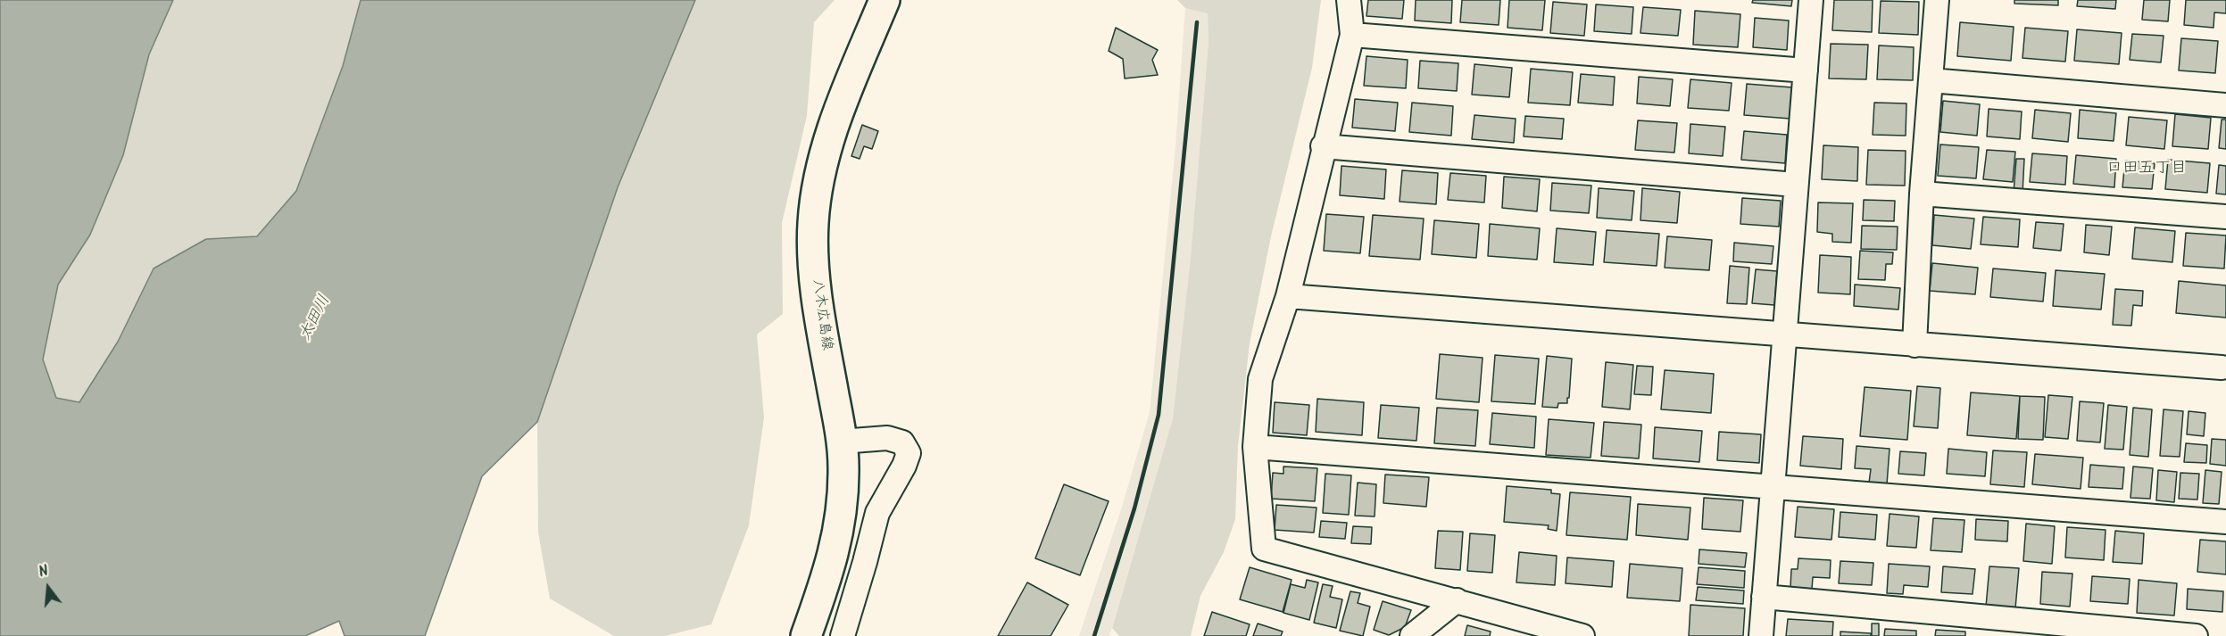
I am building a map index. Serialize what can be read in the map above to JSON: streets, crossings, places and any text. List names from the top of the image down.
{
  "streets": {
    "main road": ["八木広島線"]
  },
  "districts": ["口田五丁目"],
  "water": ["太田川"],
  "north": "top"
}
